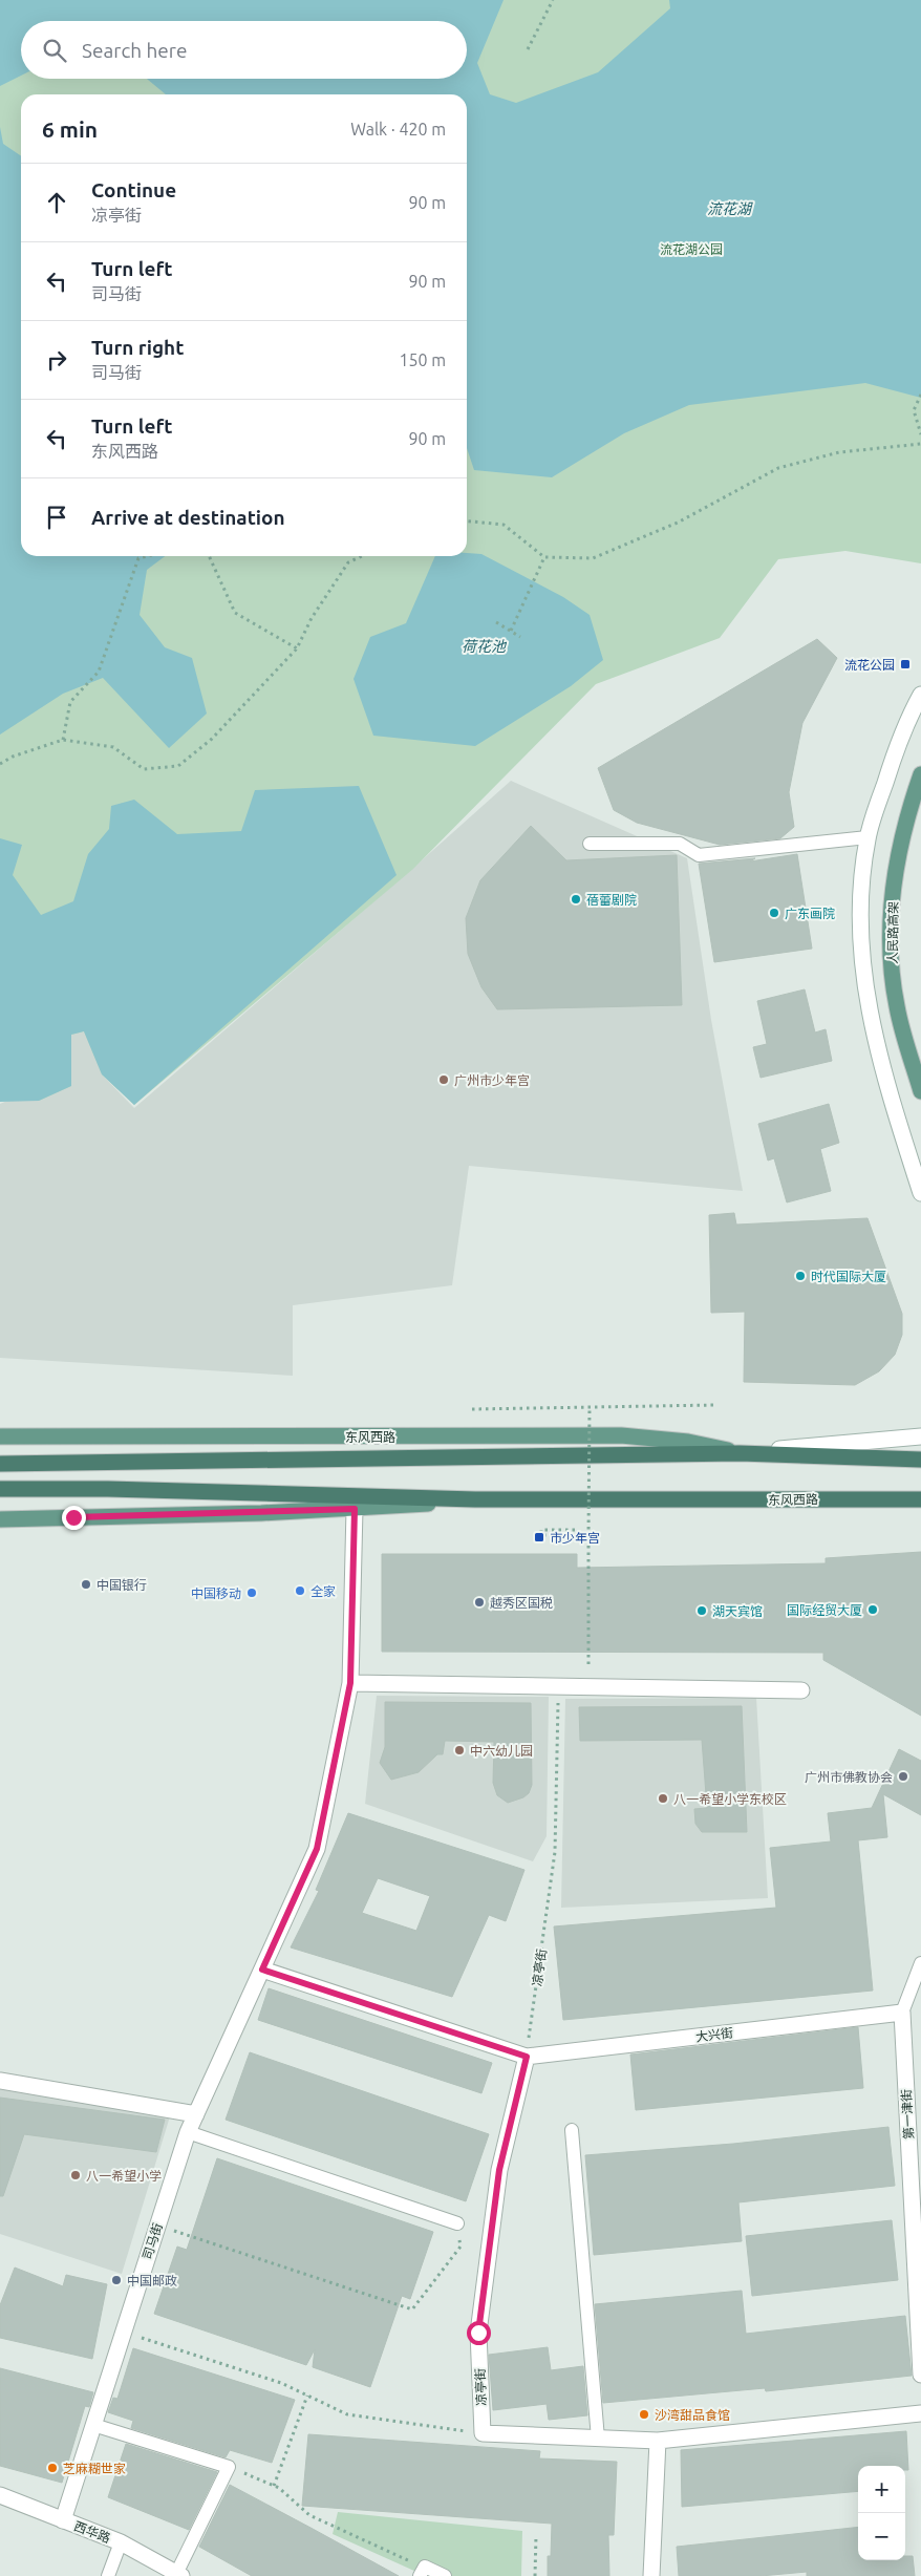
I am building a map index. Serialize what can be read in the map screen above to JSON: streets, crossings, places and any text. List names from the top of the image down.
{
  "streets": {
    "highway": ["东风西路"],
    "main road": ["人民路高架"],
    "street": [
      "凉亭街",
      "大兴街",
      "第一津街",
      "司马街",
      "西华路"
    ]
  },
  "crossings": [
    ["东风西路", "司马街"],
    ["凉亭街", "大兴街"],
    ["大兴街", "第一津街"],
    ["司马街", "西华路"]
  ],
  "water": ["流花湖", "荷花池"],
  "parks": ["流花湖公园"],
  "places": {
    "transit": ["流花公园", "市少年宫"],
    "other": [
      "蓓蕾剧院",
      "广东画院",
      "广州市少年宫",
      "时代国际大厦",
      "中国银行",
      "全家",
      "中国移动",
      "越秀区国税",
      "国际经贸大厦",
      "湖天宾馆",
      "中六幼儿园",
      "广州市佛教协会",
      "八一希望小学东校区",
      "八一希望小学",
      "中国邮政",
      "沙湾甜品食馆",
      "芝麻糊世家"
    ]
  },
  "page": {
    "search": "Search here",
    "heading": ["6 min", "Walk · 420 m"],
    "list": [
      ["Continue", "凉亭街", "90 m"],
      ["Turn left", "司马街", "90 m"],
      ["Turn right", "司马街", "150 m"],
      ["Turn left", "东风西路", "90 m"],
      "Arrive at destination"
    ],
    "map_buttons": ["+", "−"]
  }
}
